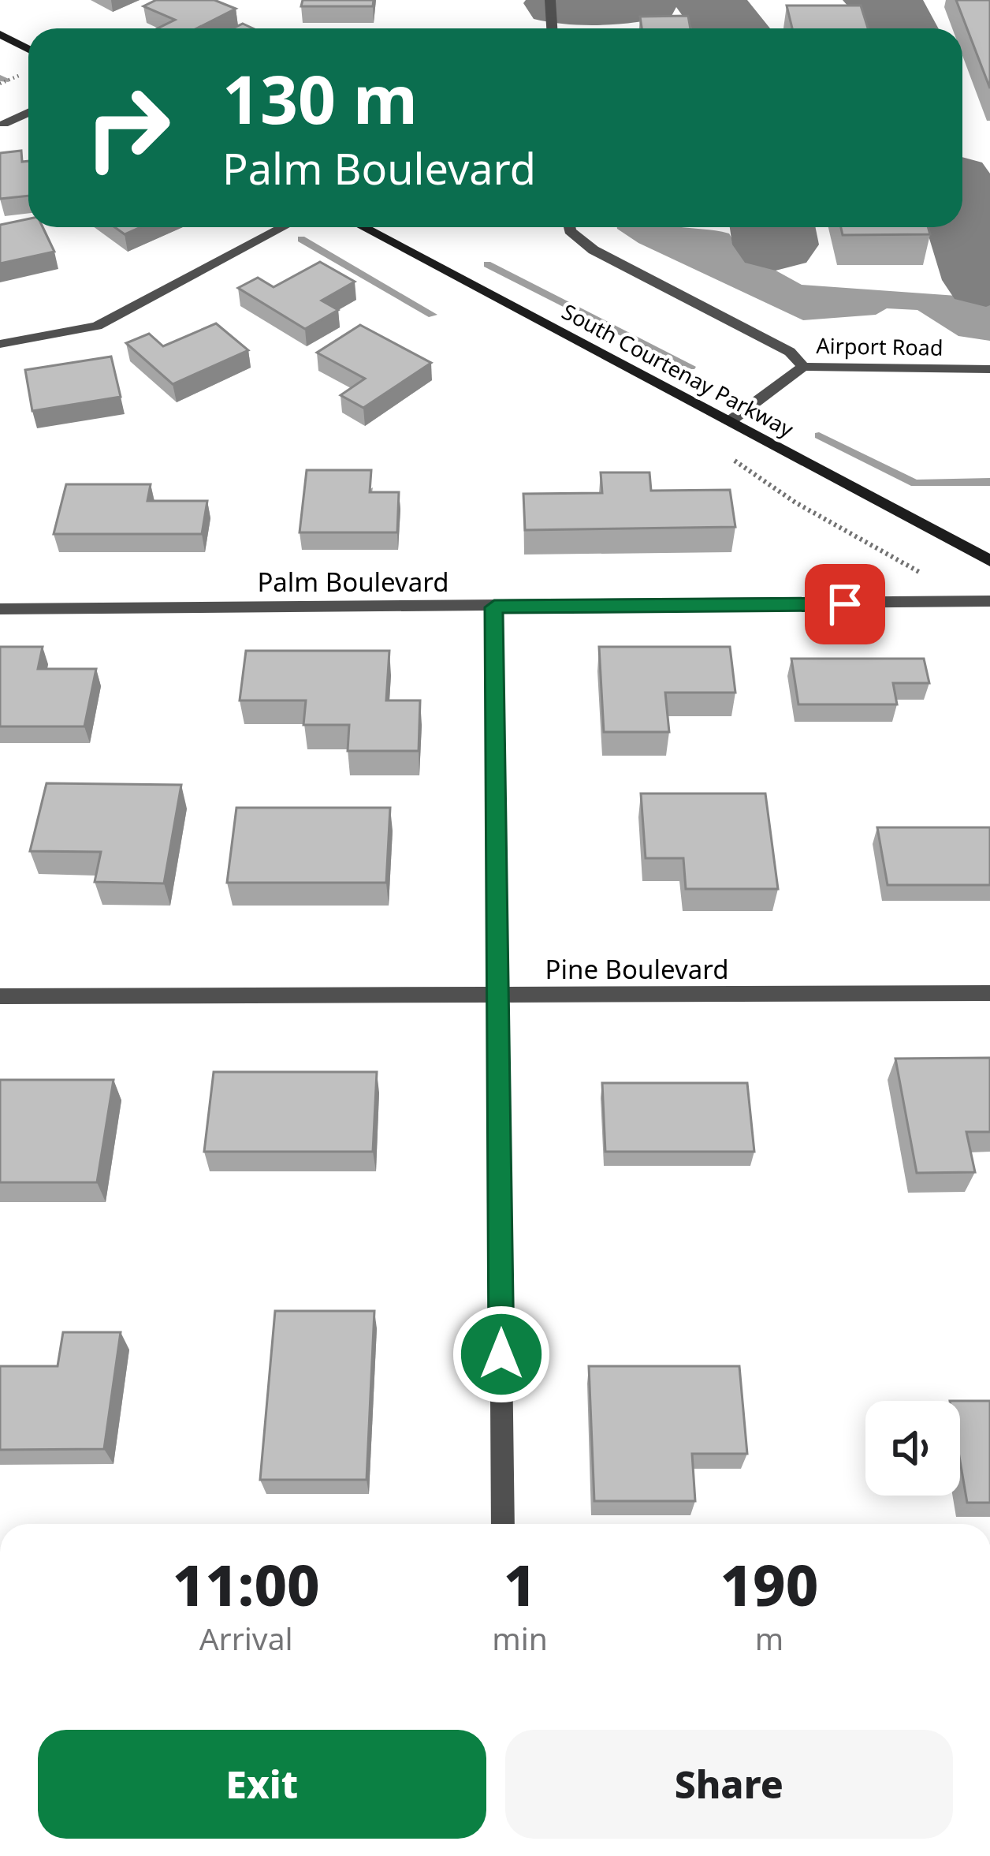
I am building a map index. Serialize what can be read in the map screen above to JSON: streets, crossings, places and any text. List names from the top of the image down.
{
  "streets": {
    "main road": ["South Courtenay Parkway"],
    "street": ["Airport Road", "Palm Boulevard", "Pine Boulevard"]
  },
  "crossings": [
    ["Airport Road", "South Courtenay Parkway"]
  ],
  "page": {
    "turn": ["130 m", "Palm Boulevard"],
    "eta": [
      "11:00",
      "Arrival",
      "1",
      "min",
      "190",
      "m"
    ],
    "buttons": ["Exit", "Share"]
  }
}
